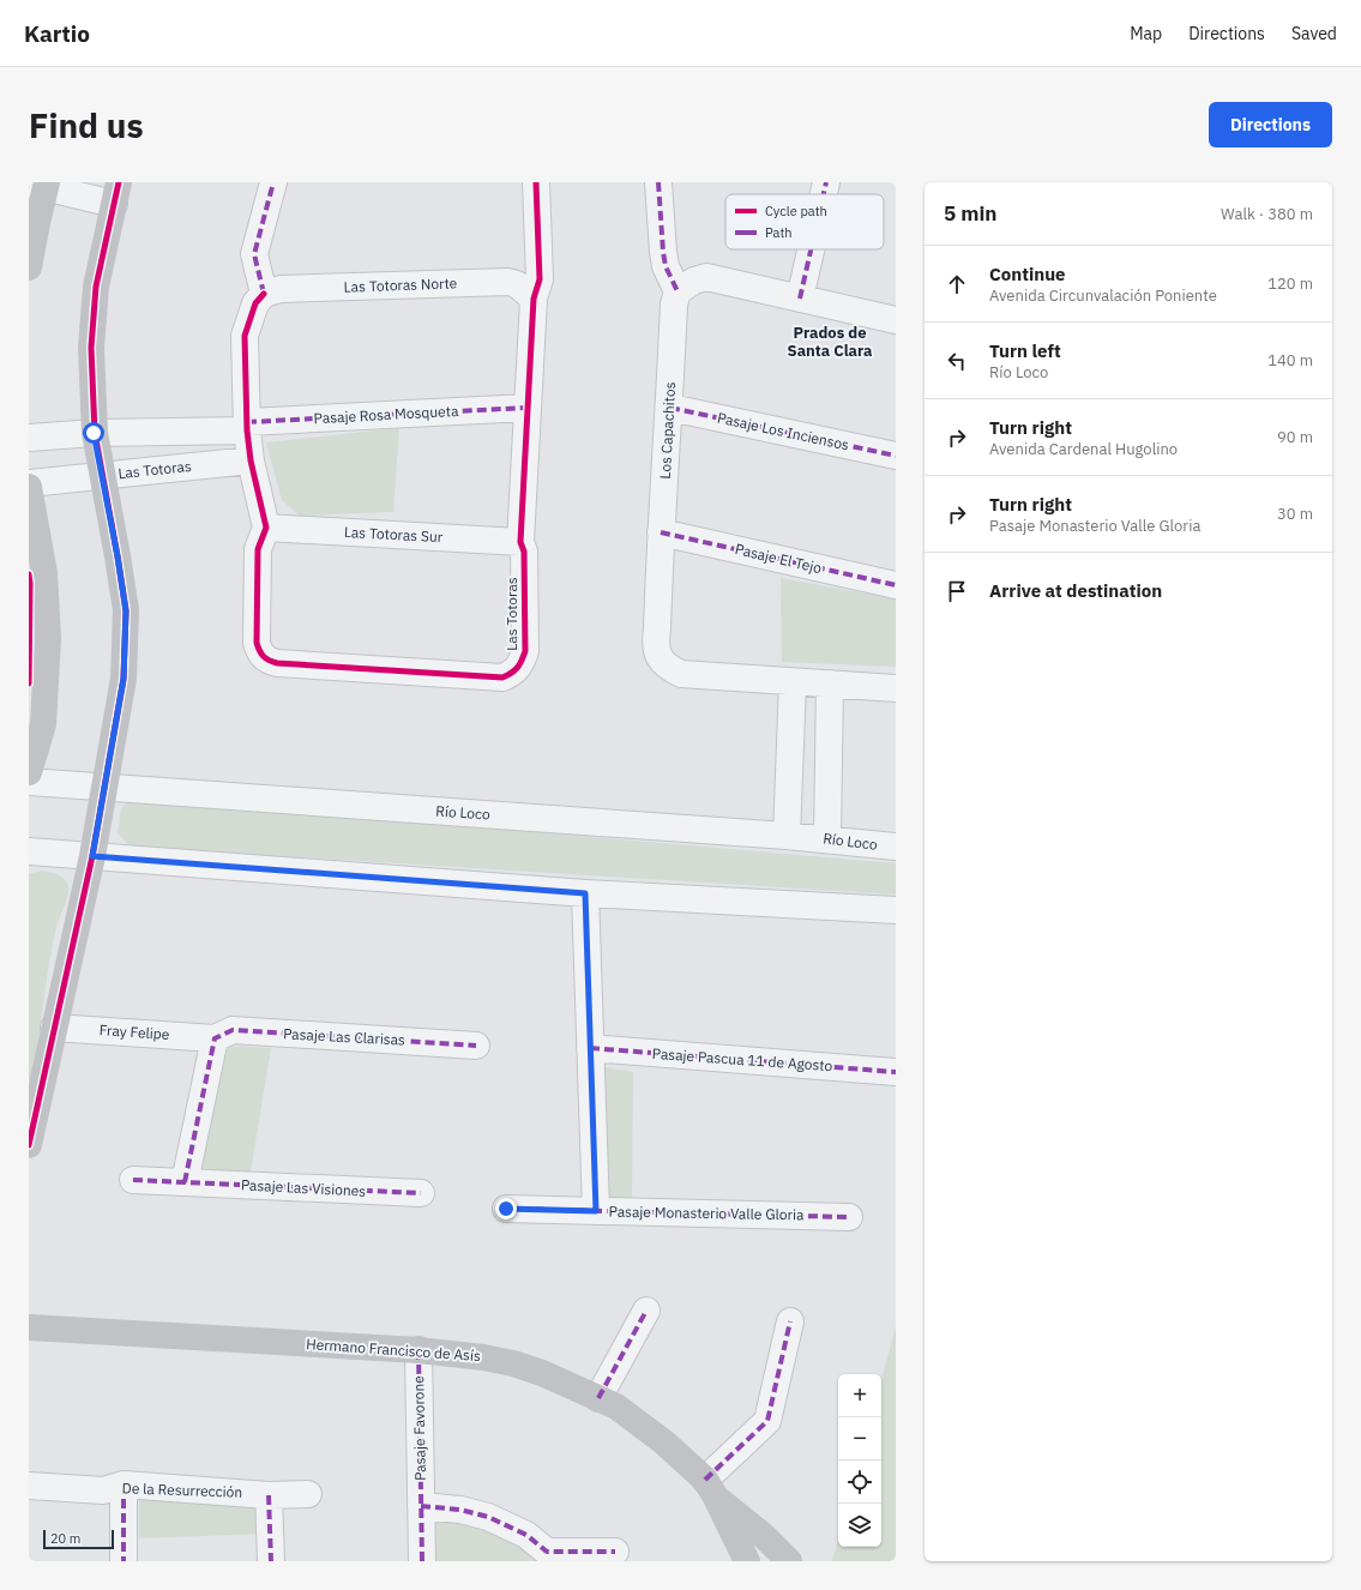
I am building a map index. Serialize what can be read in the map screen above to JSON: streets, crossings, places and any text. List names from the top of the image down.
{
  "streets": {
    "street": [
      "Las Totoras Norte",
      "Pasaje Rosa Mosqueta",
      "Los Capachitos",
      "Pasaje Los Inciensos",
      "Las Totoras",
      "Las Totoras Sur",
      "Pasaje El Tejo",
      "Río Loco",
      "Fray Felipe",
      "Pasaje Las Clarisas",
      "Pasaje Pascua 11 de Agosto",
      "Pasaje Las Visiones",
      "Pasaje Monasterio Valle Gloria",
      "Hermano Francisco de Asís",
      "Pasaje Favorone",
      "De la Resurrección"
    ]
  },
  "crossings": [
    ["Las Totoras Norte", "Las Totoras"],
    ["Pasaje Rosa Mosqueta", "Las Totoras"],
    ["Los Capachitos", "Pasaje Los Inciensos"],
    ["Los Capachitos", "Pasaje El Tejo"],
    ["Las Totoras", "Las Totoras Sur"],
    ["Fray Felipe", "Pasaje Las Clarisas"],
    ["Hermano Francisco de Asís", "Pasaje Favorone"]
  ],
  "districts": ["Prados de Santa Clara"],
  "legend": ["Cycle path", "Path"],
  "scale_bar": "20 m",
  "page": {
    "header": "Kartio",
    "nav": ["Map", "Directions", "Saved"],
    "buttons": "Directions",
    "title": "Find us",
    "heading": ["5 min", "Walk · 380 m"],
    "list": [
      ["Continue", "Avenida Circunvalación Poniente", "120 m"],
      ["Turn left", "Río Loco", "140 m"],
      ["Turn right", "Avenida Cardenal Hugolino", "90 m"],
      ["Turn right", "Pasaje Monasterio Valle Gloria", "30 m"],
      "Arrive at destination"
    ],
    "map_buttons": ["+", "−"],
    "scale": "20 m"
  }
}
